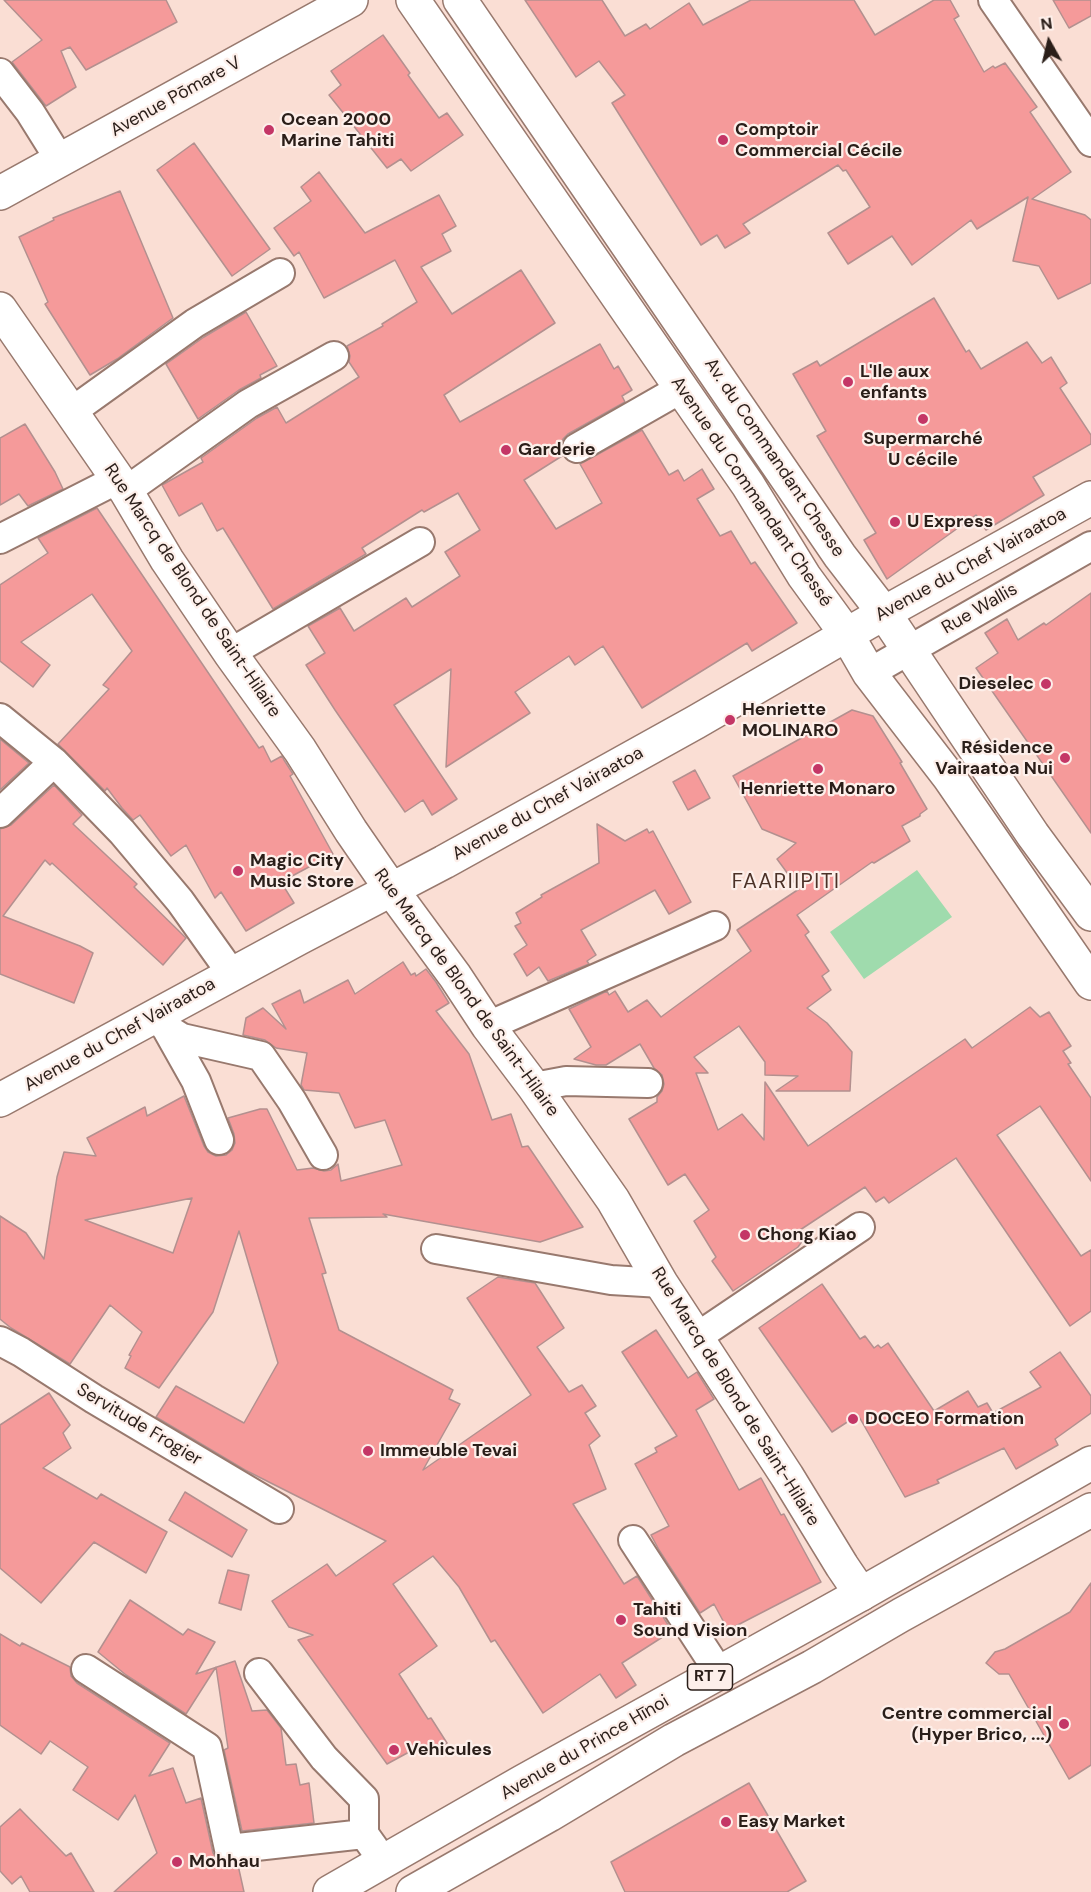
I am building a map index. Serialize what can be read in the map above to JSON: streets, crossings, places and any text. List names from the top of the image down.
{
  "streets": {
    "main road": [
      "Avenue Pōmare V",
      "Av. du Commandant Chesse",
      "Avenue du Commandant Chessé",
      "Avenue du Chef Vairaatoa",
      "Rue Marcq de Blond de Saint-Hilaire",
      "RT 7",
      "Avenue du Prince Hīnoi"
    ],
    "street": ["Rue Wallis", "Servitude Frogier"]
  },
  "crossings": [
    ["Av. du Commandant Chesse", "Avenue du Chef Vairaatoa"],
    ["Av. du Commandant Chesse", "Rue Wallis"],
    ["Avenue du Commandant Chessé", "Avenue du Chef Vairaatoa"],
    ["Avenue du Commandant Chessé", "Rue Wallis"],
    ["Avenue du Chef Vairaatoa", "Rue Marcq de Blond de Saint-Hilaire"],
    ["Rue Marcq de Blond de Saint-Hilaire", "Avenue du Prince Hīnoi"]
  ],
  "districts": ["FAARIIPITI"],
  "places": [
    "Ocean 2000 Marine Tahiti",
    "Comptoir Commercial Cécile",
    "L'Ile aux enfants",
    "Supermarché U cécile",
    "Garderie",
    "U Express",
    "Dieselec",
    "Henriette MOLINARO",
    "Résidence Vairaatoa Nui",
    "Henriette Monaro",
    "Magic City Music Store",
    "Chong Kiao",
    "DOCEO Formation",
    "Immeuble Tevai",
    "Tahiti Sound Vision",
    "Centre commercial (Hyper Brico, ...)",
    "Vehicules",
    "Easy Market",
    "Mohhau"
  ],
  "north": "top"
}
